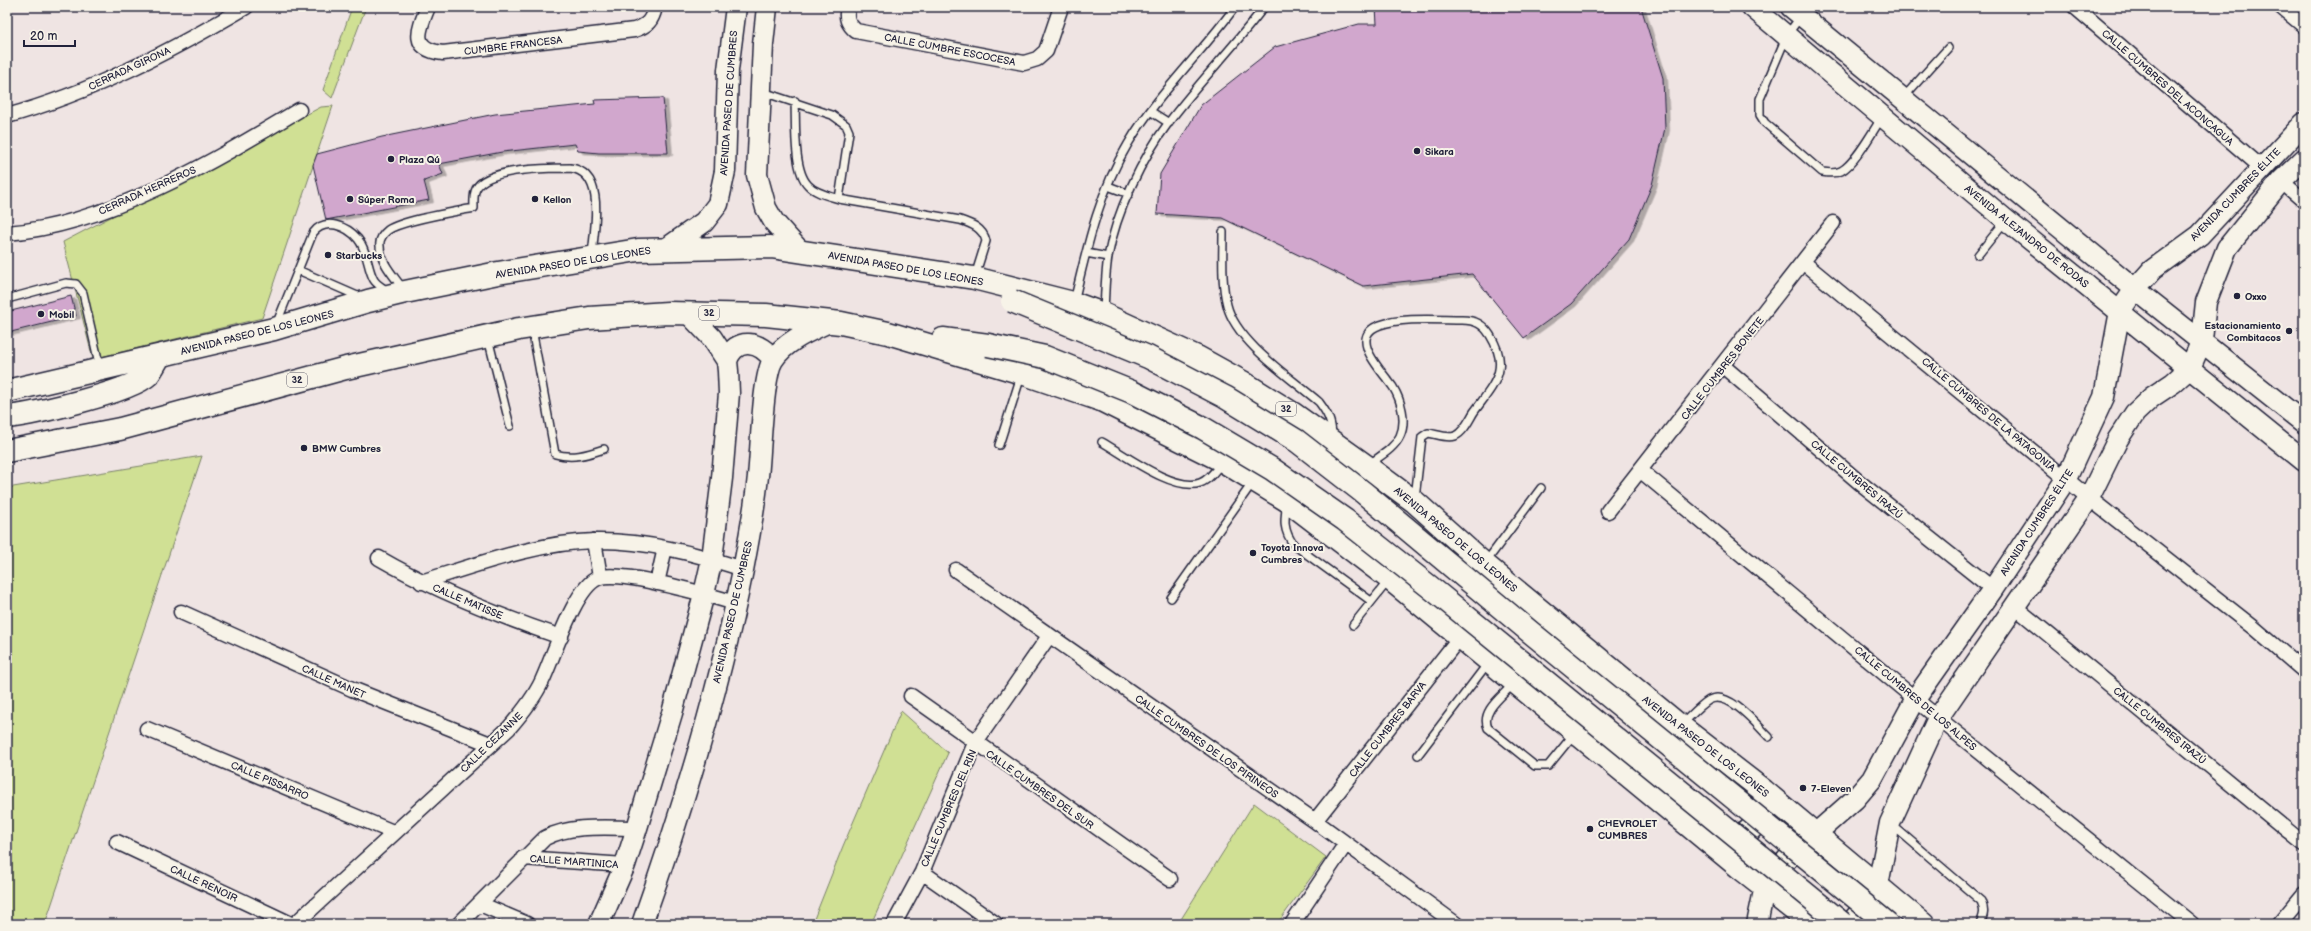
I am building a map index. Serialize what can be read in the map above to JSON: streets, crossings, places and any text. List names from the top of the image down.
{
  "streets": {
    "main road": ["AVENIDA PASEO DE LOS LEONES", "32"],
    "street": [
      "CUMBRE FRANCESA",
      "CALLE CUMBRE ESCOCESA",
      "CERRADA GIRONA",
      "CALLE CUMBRES DEL ACONCAGUA",
      "AVENIDA PASEO DE CUMBRES",
      "CERRADA HERREROS",
      "AVENIDA CUMBRES ÉLITE",
      "AVENIDA ALEJANDRO DE RODAS",
      "CALLE CUMBRES BONETE",
      "CALLE CUMBRES DE LA PATAGONIA",
      "CALLE CUMBRES IRAZÚ",
      "CALLE MATISSE",
      "CALLE MANET",
      "CALLE CUMBRES DE LOS ALPES",
      "CALLE CUMBRES BARVA",
      "CALLE CEZANNE",
      "CALLE CUMBRES DE LOS PIRINEOS",
      "CALLE PISSARRO",
      "CALLE CUMBRES DEL SUR",
      "CALLE CUMBRES DEL RIN",
      "CALLE MARTINICA",
      "CALLE RENOIR"
    ]
  },
  "crossings": [
    ["CALLE CUMBRES DEL ACONCAGUA", "AVENIDA CUMBRES ÉLITE"],
    ["AVENIDA PASEO DE CUMBRES", "AVENIDA PASEO DE LOS LEONES"],
    ["AVENIDA CUMBRES ÉLITE", "AVENIDA ALEJANDRO DE RODAS"],
    ["AVENIDA CUMBRES ÉLITE", "AVENIDA PASEO DE LOS LEONES"],
    ["AVENIDA CUMBRES ÉLITE", "32"],
    ["AVENIDA CUMBRES ÉLITE", "CALLE CUMBRES DE LA PATAGONIA"],
    ["AVENIDA CUMBRES ÉLITE", "CALLE CUMBRES IRAZÚ"],
    ["AVENIDA CUMBRES ÉLITE", "CALLE CUMBRES DE LOS ALPES"],
    ["32", "CALLE CUMBRES BARVA"],
    ["CALLE CUMBRES BONETE", "CALLE CUMBRES DE LA PATAGONIA"],
    ["CALLE CUMBRES BONETE", "CALLE CUMBRES IRAZÚ"],
    ["CALLE CUMBRES BONETE", "CALLE CUMBRES DE LOS ALPES"],
    ["CALLE MATISSE", "CALLE CEZANNE"],
    ["CALLE MANET", "CALLE CEZANNE"],
    ["CALLE CUMBRES BARVA", "CALLE CUMBRES DE LOS PIRINEOS"],
    ["CALLE CEZANNE", "CALLE PISSARRO"],
    ["CALLE CUMBRES DE LOS PIRINEOS", "CALLE CUMBRES DEL RIN"],
    ["CALLE CUMBRES DEL SUR", "CALLE CUMBRES DEL RIN"]
  ],
  "places": [
    "Sikara",
    "Plaza Qú",
    "Súper Roma",
    "Kellon",
    "Starbucks",
    "Oxxo",
    "Mobil",
    "Estacionamiento Combitacos",
    "BMW Cumbres",
    "Toyota Innova Cumbres",
    "7-Eleven",
    "CHEVROLET CUMBRES"
  ],
  "scale_bar": "20 m"
}
